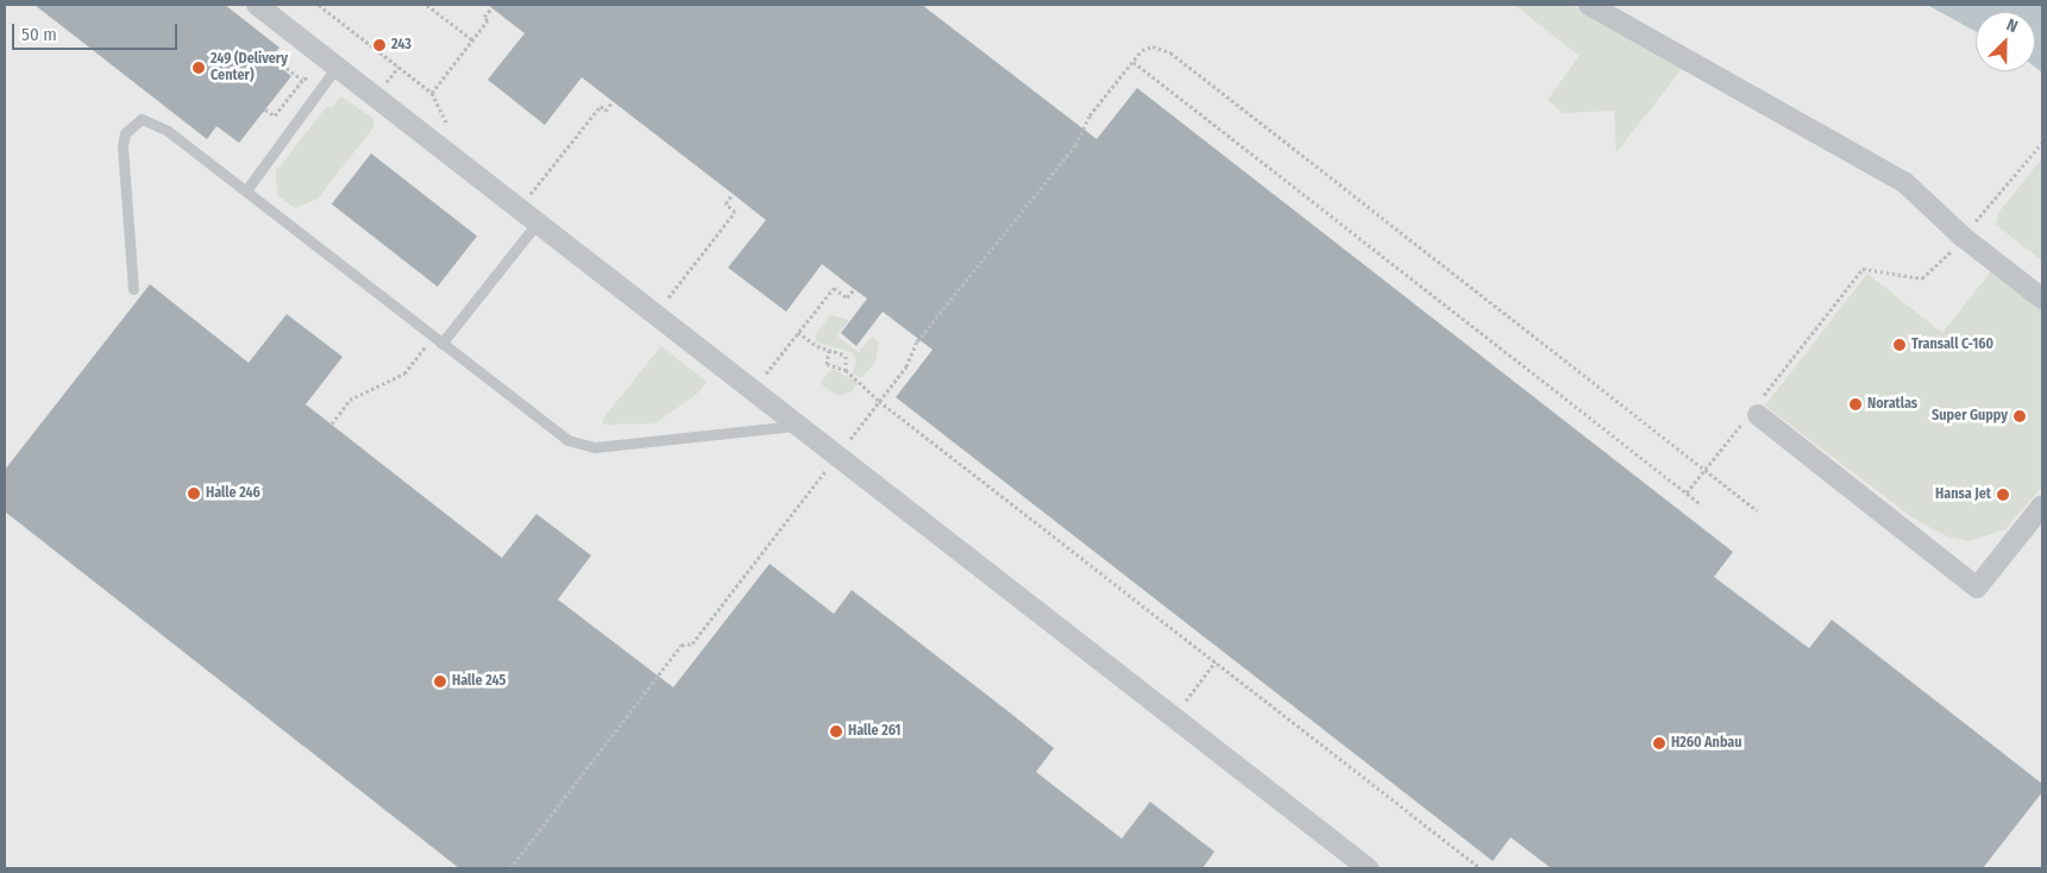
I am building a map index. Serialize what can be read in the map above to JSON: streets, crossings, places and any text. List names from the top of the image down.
{
  "places": [
    "243",
    "249 (Delivery Center)",
    "Transall C-160",
    "Noratlas",
    "Super Guppy",
    "Halle 246",
    "Hansa Jet",
    "Halle 245",
    "Halle 261",
    "H260 Anbau"
  ],
  "scale_bar": "50 m",
  "north": "top right"
}
